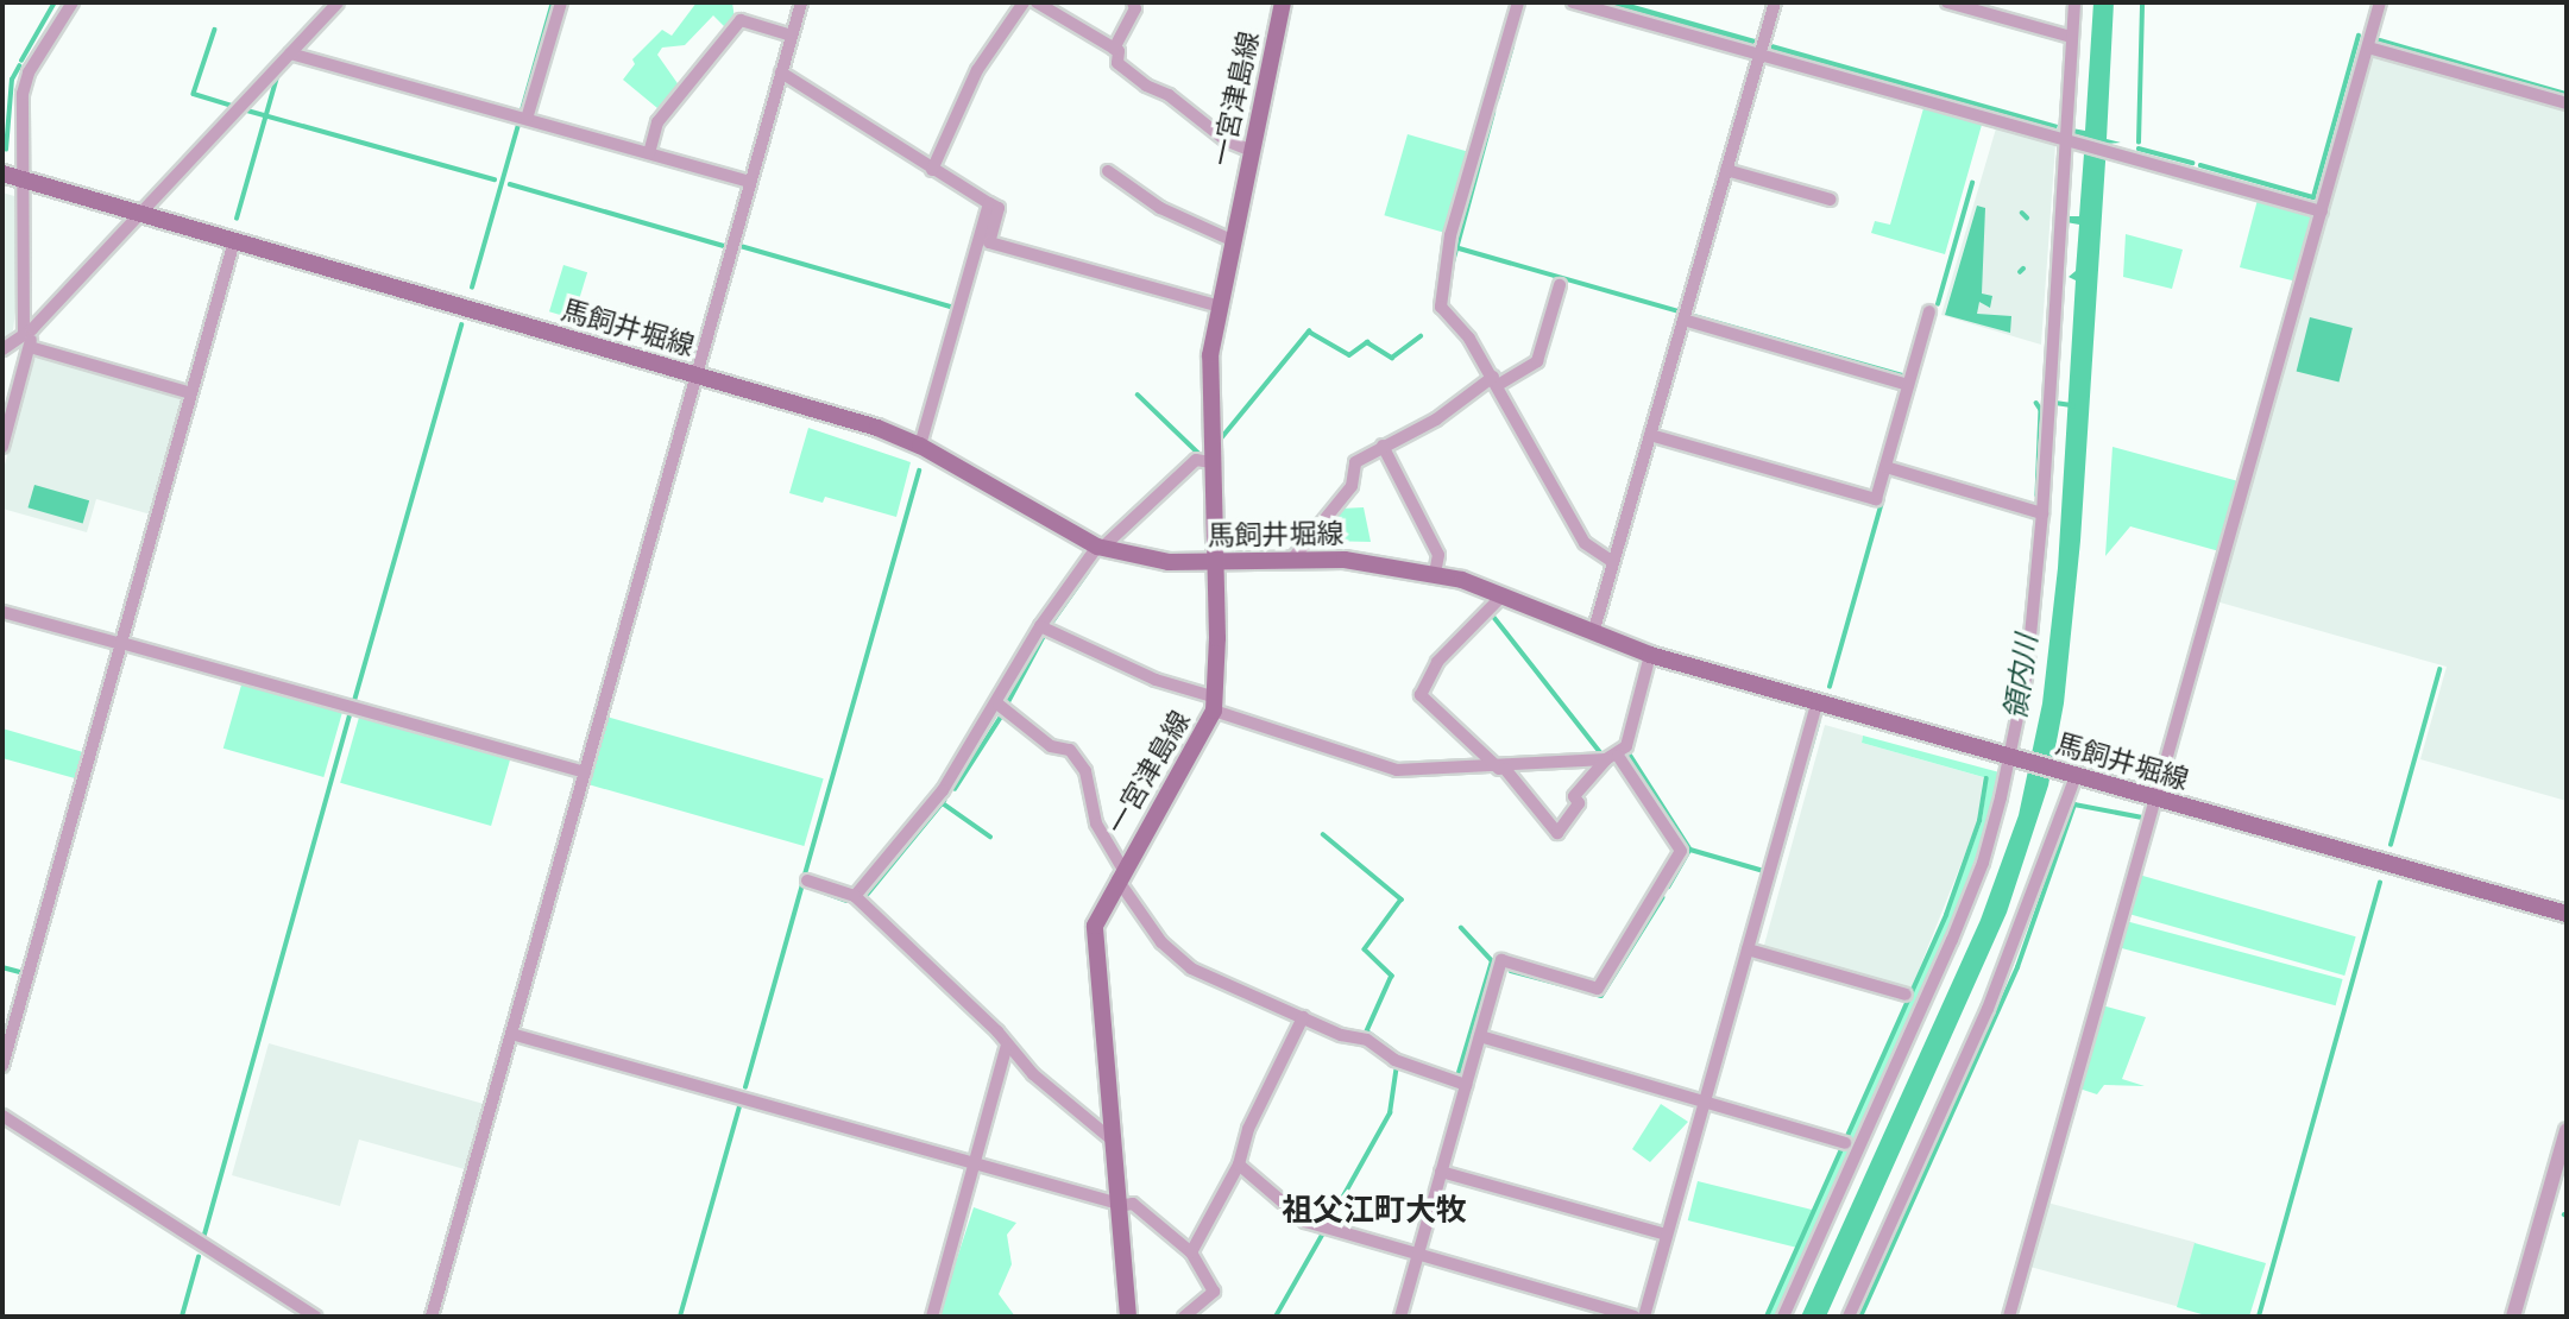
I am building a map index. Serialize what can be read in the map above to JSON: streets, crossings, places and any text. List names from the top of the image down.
{
  "streets": {
    "main road": ["一宮津島線", "馬飼井堀線"]
  },
  "crossings": [
    ["一宮津島線", "馬飼井堀線"]
  ],
  "districts": ["祖父江町大牧"],
  "water": ["領内川"]
}
